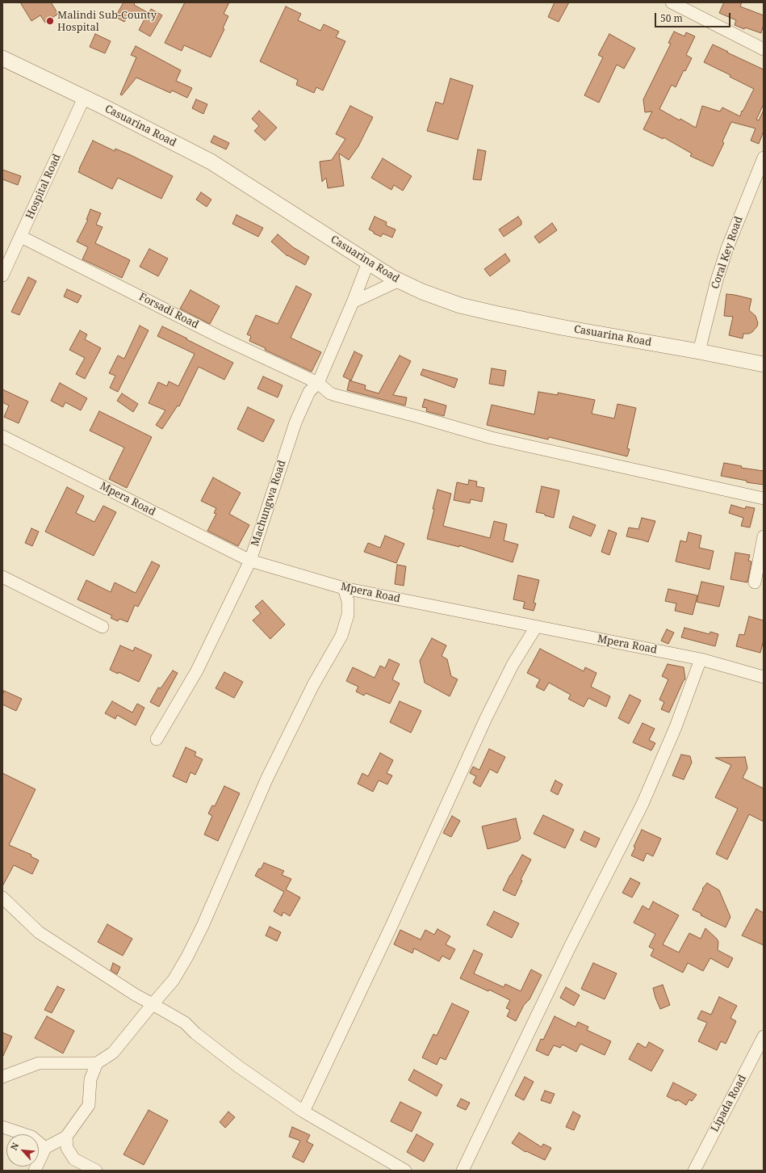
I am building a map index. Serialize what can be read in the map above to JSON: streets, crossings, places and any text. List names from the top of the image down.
{
  "streets": {
    "street": [
      "Casuarina Road",
      "Hospital Road",
      "Coral Key Road",
      "Forsadi Road",
      "Mpera Road",
      "Machungwa Road",
      "Lipada Road"
    ]
  },
  "crossings": [
    ["Casuarina Road", "Hospital Road"],
    ["Casuarina Road", "Coral Key Road"],
    ["Casuarina Road", "Machungwa Road"],
    ["Hospital Road", "Forsadi Road"],
    ["Forsadi Road", "Machungwa Road"],
    ["Mpera Road", "Machungwa Road"]
  ],
  "places": ["Malindi Sub-County Hospital"],
  "scale_bar": "50 m",
  "north": "top left"
}
